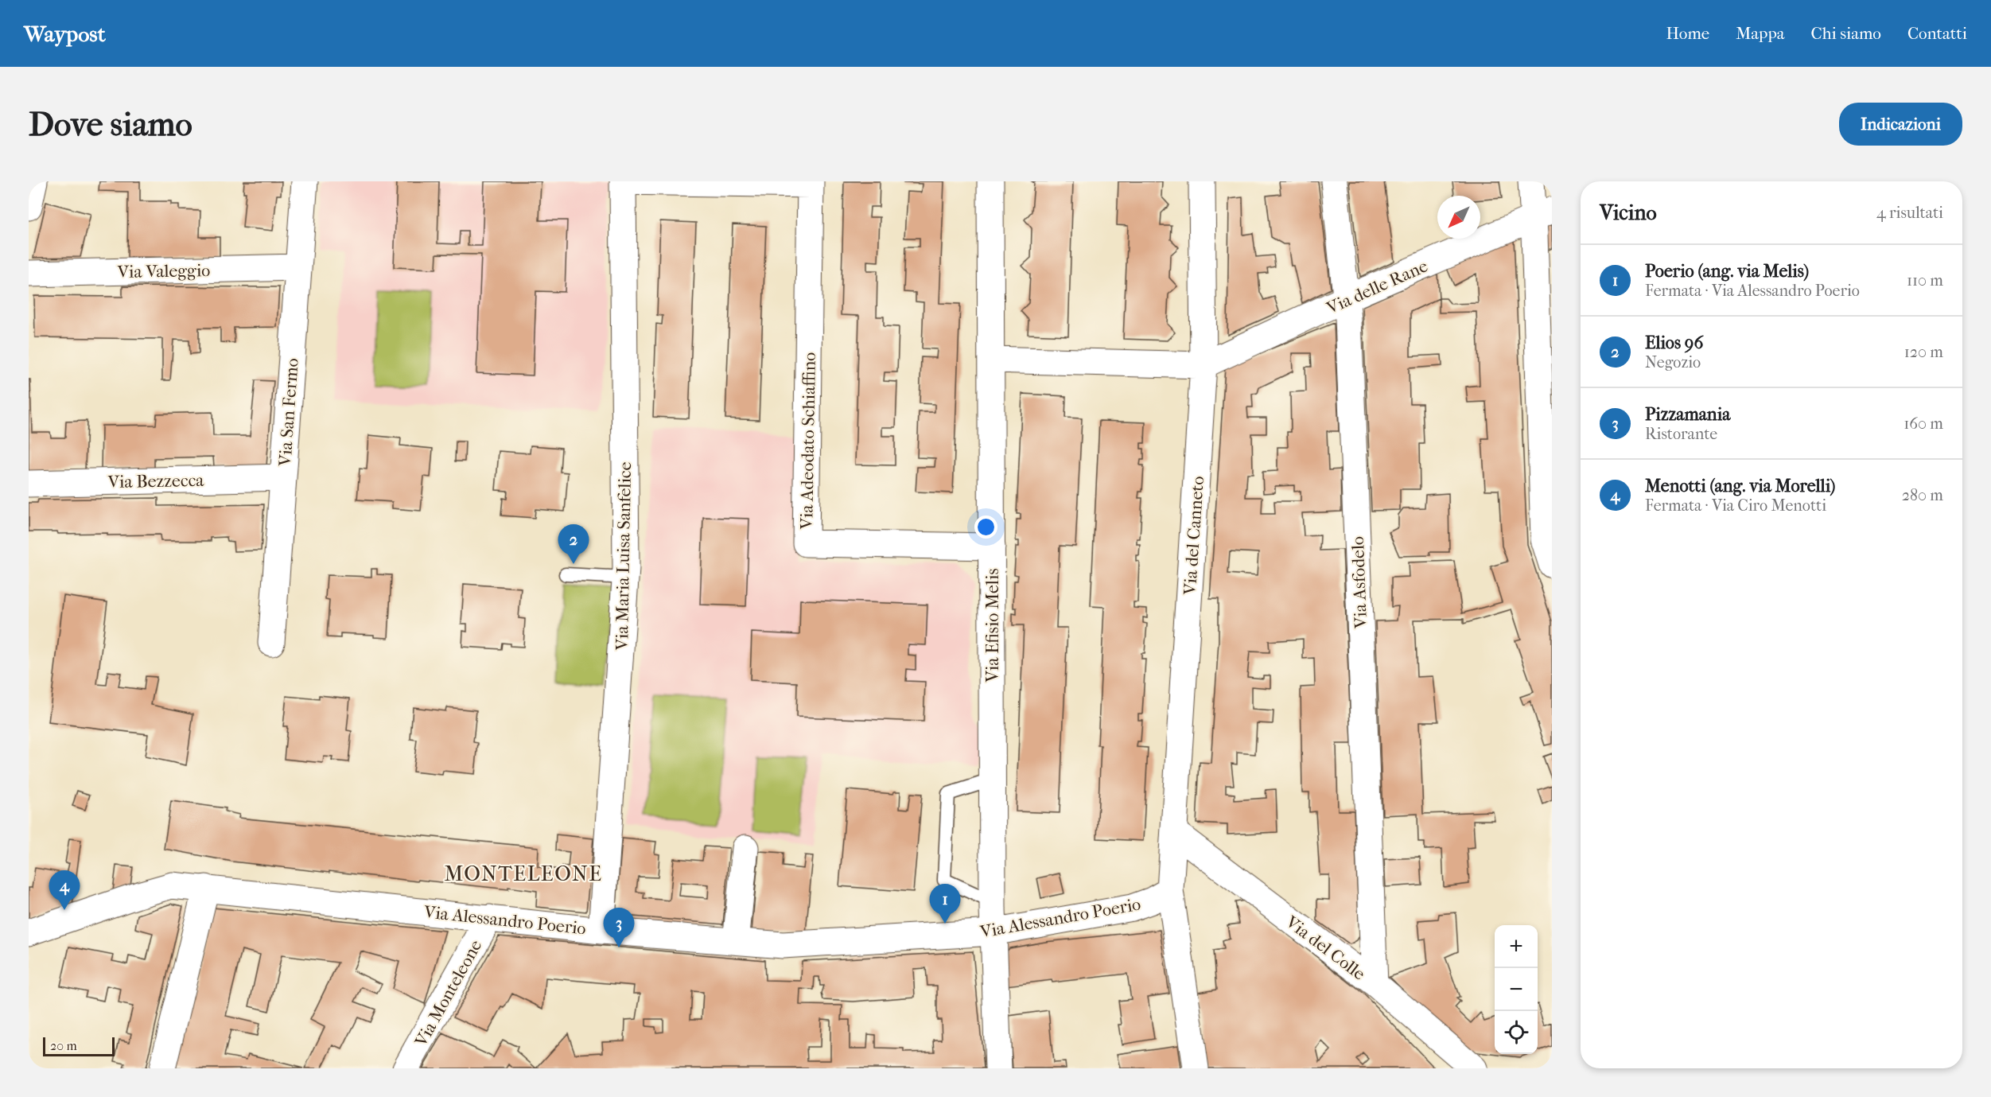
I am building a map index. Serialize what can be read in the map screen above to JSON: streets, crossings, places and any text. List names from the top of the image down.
{
  "streets": {
    "street": [
      "Via Valeggio",
      "Via delle Rane",
      "Via San Fermo",
      "Via Adeodato Schiaffino",
      "Via Bezzecca",
      "Via del Canneto",
      "Via Maria Luisa Sanfelice",
      "Via Asfodelo",
      "Via Efisio Melis",
      "Via Alessandro Poerio",
      "Via del Colle",
      "Via Monteleone"
    ]
  },
  "crossings": [
    ["Via Valeggio", "Via San Fermo"],
    ["Via delle Rane", "Via del Canneto"],
    ["Via delle Rane", "Via Asfodelo"],
    ["Via San Fermo", "Via Bezzecca"],
    ["Via Adeodato Schiaffino", "Via Efisio Melis"],
    ["Via del Canneto", "Via Alessandro Poerio"],
    ["Via del Canneto", "Via del Colle"],
    ["Via Maria Luisa Sanfelice", "Via Alessandro Poerio"],
    ["Via Asfodelo", "Via del Colle"],
    ["Via Efisio Melis", "Via Alessandro Poerio"],
    ["Via Alessandro Poerio", "Via Monteleone"]
  ],
  "districts": ["MONTELEONE"],
  "scale_bar": "20 m",
  "north": "bottom left",
  "page": {
    "header": "Waypost",
    "nav": [
      "Home",
      "Mappa",
      "Chi siamo",
      "Contatti"
    ],
    "buttons": "Indicazioni",
    "title": "Dove siamo",
    "heading": ["Vicino", "4 risultati"],
    "list": [
      {
        "mark": "1",
        "name": "Poerio (ang. via Melis)",
        "note": "Fermata · Via Alessandro Poerio",
        "value": "110 m"
      },
      {
        "mark": "2",
        "name": "Elios 96",
        "note": "Negozio",
        "value": "120 m"
      },
      {
        "mark": "3",
        "name": "Pizzamania",
        "note": "Ristorante",
        "value": "160 m"
      },
      {
        "mark": "4",
        "name": "Menotti (ang. via Morelli)",
        "note": "Fermata · Via Ciro Menotti",
        "value": "280 m"
      }
    ],
    "pins": [
      "2",
      "4",
      "1",
      "3"
    ],
    "map_buttons": ["+", "−"],
    "scale": "20 m"
  }
}
